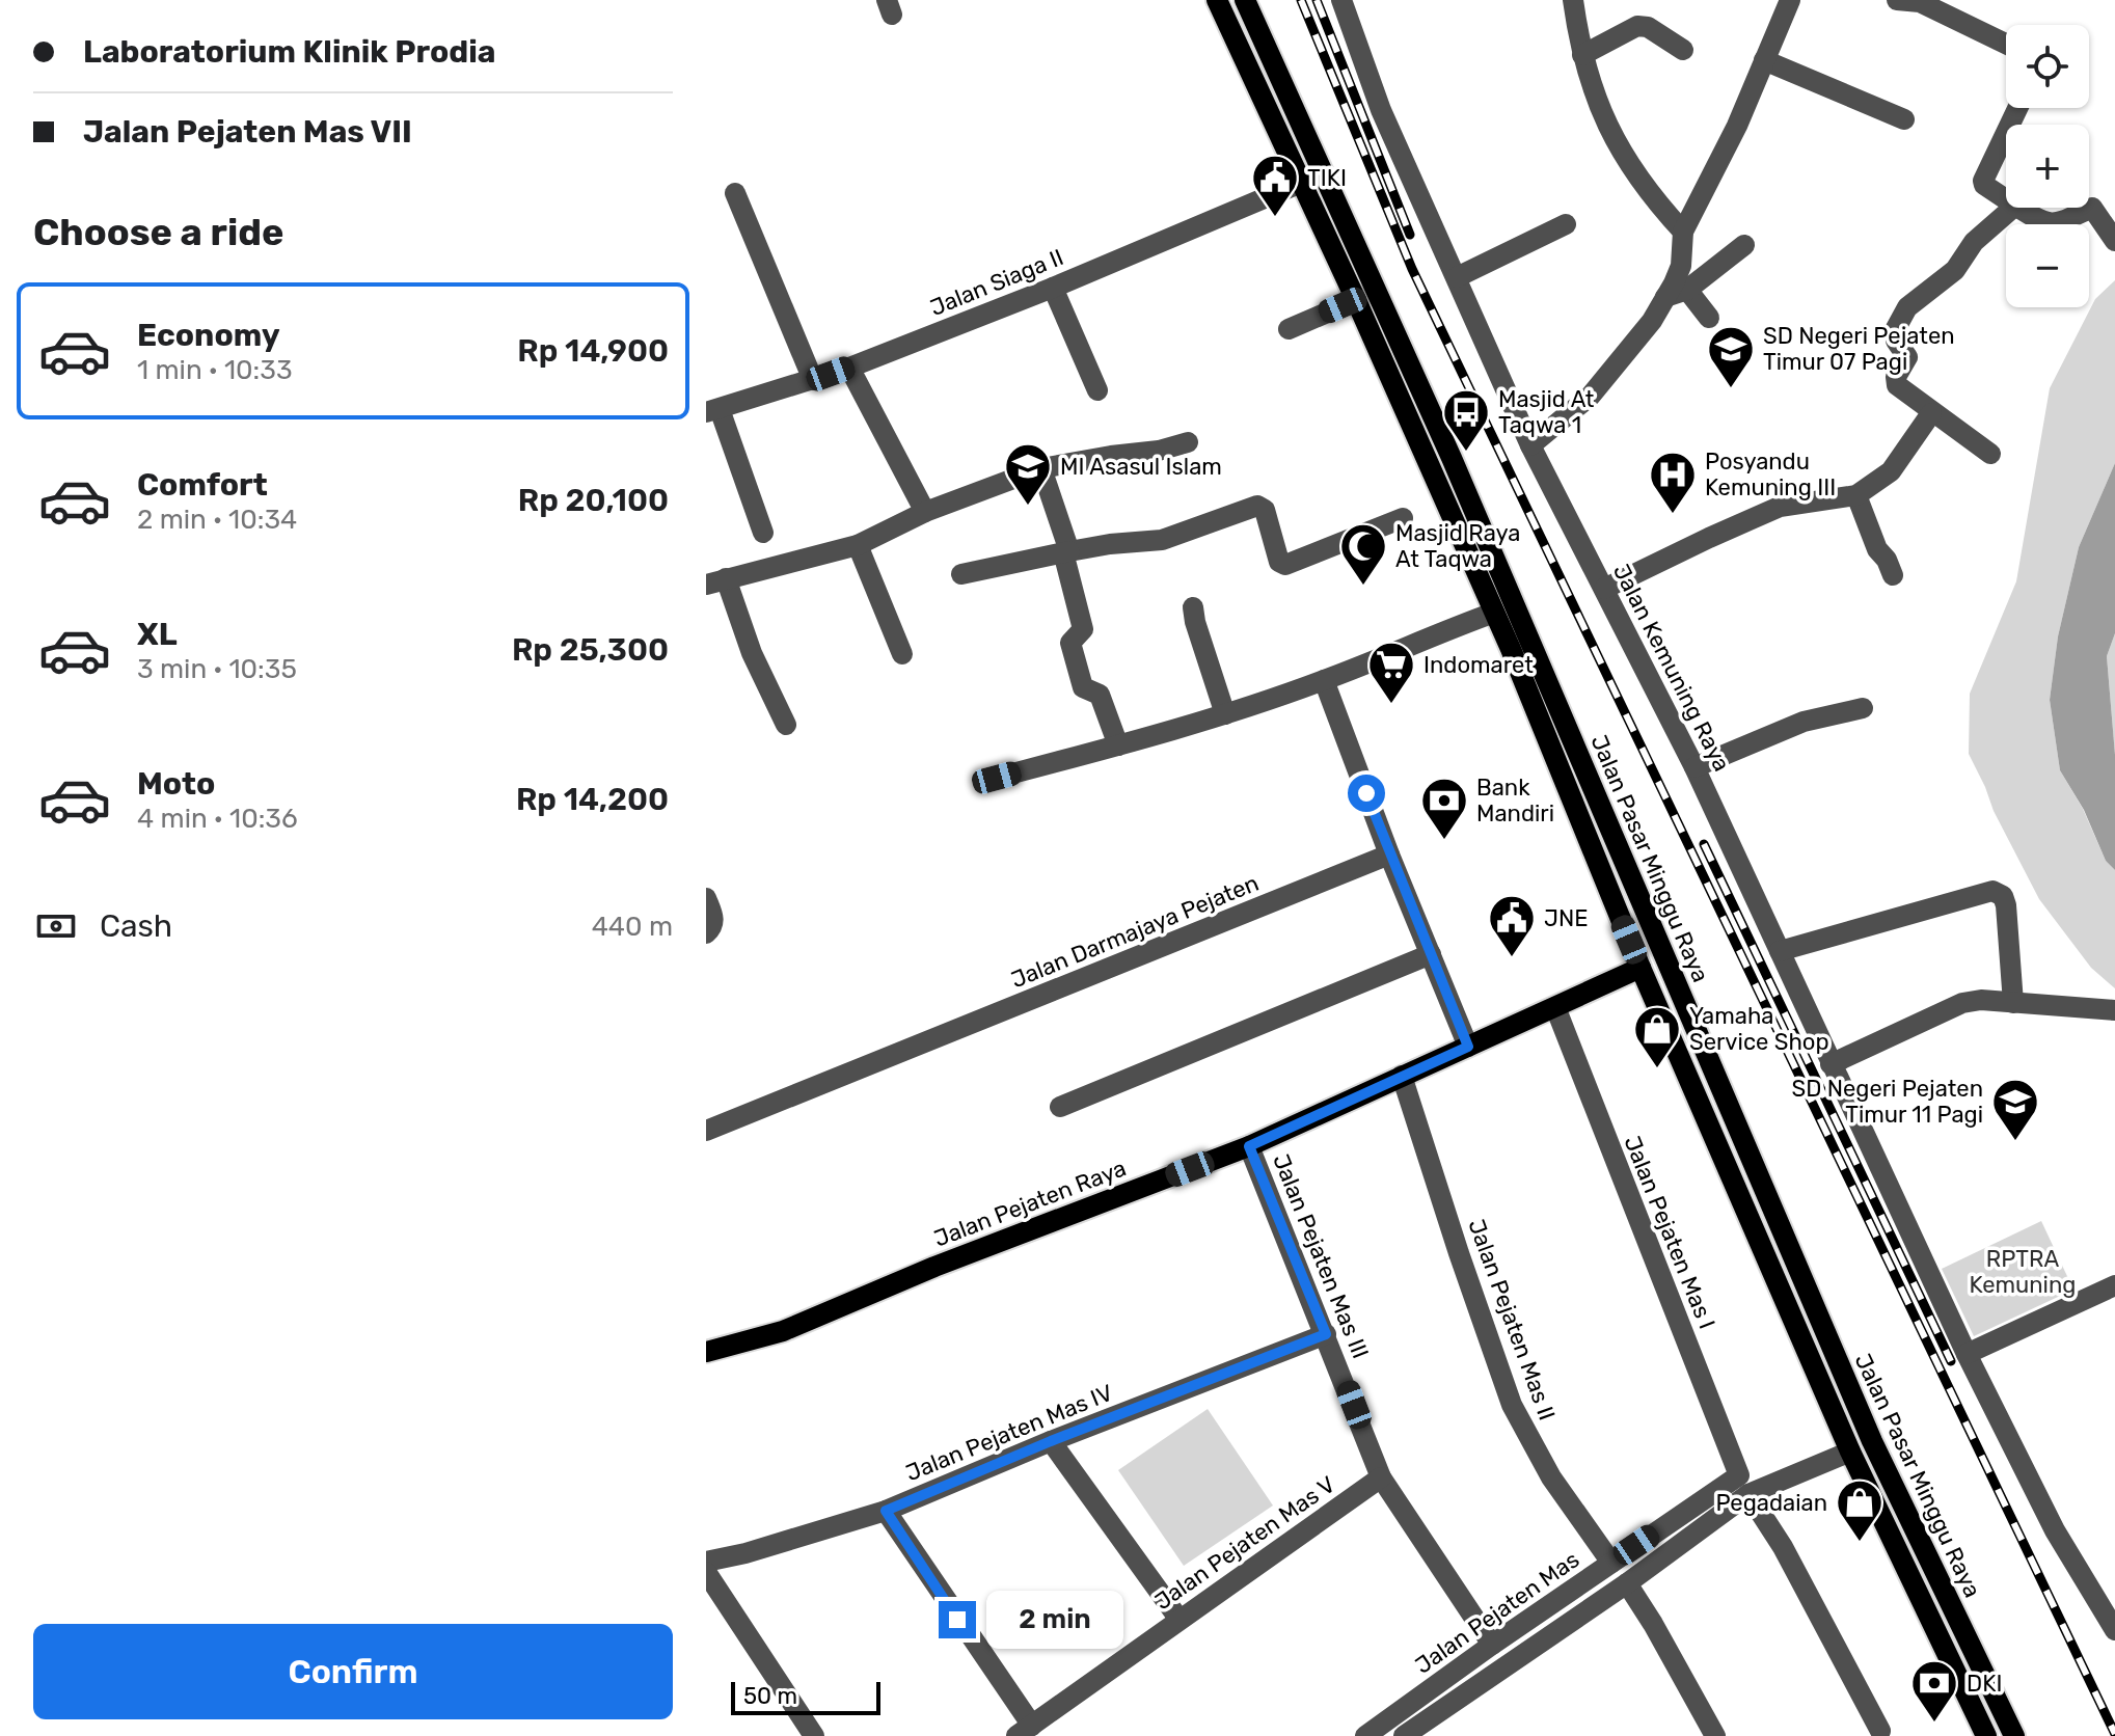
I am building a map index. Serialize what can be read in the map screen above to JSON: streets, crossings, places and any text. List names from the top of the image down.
{
  "streets": {
    "main road": ["Jalan Pasar Minggu Raya", "Jalan Pejaten Raya"],
    "street": [
      "Jalan Siaga II",
      "Jalan Kemuning Raya",
      "Jalan Darmajaya Pejaten",
      "Jalan Pejaten Mas I",
      "Jalan Pejaten Mas III",
      "Jalan Pejaten Mas II",
      "Jalan Pejaten Mas IV",
      "Jalan Pejaten Mas V",
      "Jalan Pejaten Mas"
    ]
  },
  "crossings": [
    ["Jalan Pejaten Raya", "Jalan Pejaten Mas I"],
    ["Jalan Pejaten Raya", "Jalan Pejaten Mas III"],
    ["Jalan Pejaten Raya", "Jalan Pejaten Mas II"],
    ["Jalan Pejaten Mas I", "Jalan Pejaten Mas"],
    ["Jalan Pejaten Mas III", "Jalan Pejaten Mas IV"],
    ["Jalan Pejaten Mas III", "Jalan Pejaten Mas V"],
    ["Jalan Pejaten Mas III", "Jalan Pejaten Mas"],
    ["Jalan Pejaten Mas II", "Jalan Pejaten Mas"]
  ],
  "parks": ["RPTRA Kemuning"],
  "places": {
    "public building": ["TIKI", "JNE"],
    "school or university": ["SD Negeri Pejaten Timur 07 Pagi", "MI Asasul Islam", "SD Negeri Pejaten Timur 11 Pagi"],
    "bus stop": ["Masjid At Taqwa 1"],
    "hospital": ["Posyandu Kemuning III"],
    "mosque": ["Masjid Raya At Taqwa"],
    "supermarket": ["Indomaret"],
    "bank": ["Bank Mandiri", "DKI"],
    "shop": ["Yamaha Service Shop", "Pegadaian"]
  },
  "scale_bar": "50 m",
  "page": {
    "banner": ["Laboratorium Klinik Prodia", "Jalan Pejaten Mas VII"],
    "map_buttons": ["+", "−"],
    "heading": "Choose a ride",
    "list": [
      {
        "name": "Economy",
        "note": "1 min · 10:33",
        "value": "Rp 14,900"
      },
      {
        "name": "Comfort",
        "note": "2 min · 10:34",
        "value": "Rp 20,100"
      },
      {
        "name": "XL",
        "note": "3 min · 10:35",
        "value": "Rp 25,300"
      },
      {
        "name": "Moto",
        "note": "4 min · 10:36",
        "value": "Rp 14,200"
      }
    ],
    "pay": ["Cash", "440 m"],
    "bubble": "2 min",
    "buttons": "Confirm",
    "scale": "50 m"
  }
}
